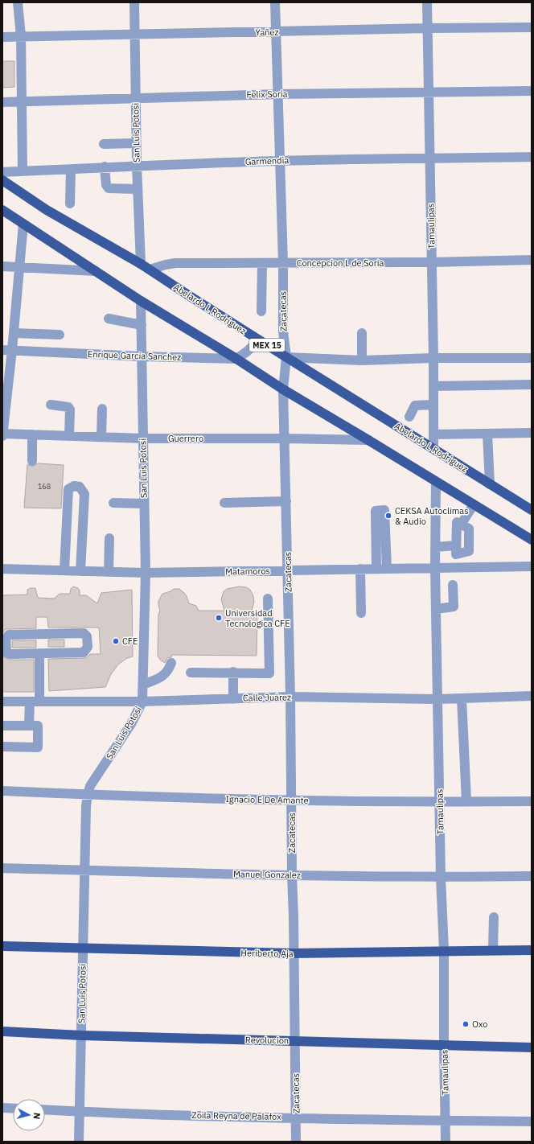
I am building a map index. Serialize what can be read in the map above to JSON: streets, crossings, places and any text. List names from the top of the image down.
{
  "streets": {
    "main road": [
      "Abelardo L Rodriguez",
      "MEX 15",
      "Heriberto Aja",
      "Revolucion"
    ],
    "street": [
      "Yañez",
      "Felix Soria",
      "San Luis Potosi",
      "Garmendia",
      "Tamaulipas",
      "Concepcion L de Soria",
      "Zacatecas",
      "Enrique Garcia Sanchez",
      "Guerrero",
      "Matamoros",
      "Calle Juárez",
      "Ignacio E De Amante",
      "Manuel Gonzalez",
      "Zoila Reyna de Palafox"
    ]
  },
  "crossings": [
    ["Yañez", "San Luis Potosi"],
    ["Yañez", "Tamaulipas"],
    ["Yañez", "Zacatecas"],
    ["Felix Soria", "San Luis Potosi"],
    ["Felix Soria", "Tamaulipas"],
    ["Felix Soria", "Zacatecas"],
    ["San Luis Potosi", "Garmendia"],
    ["San Luis Potosi", "Abelardo L Rodriguez"],
    ["San Luis Potosi", "MEX 15"],
    ["San Luis Potosi", "Enrique Garcia Sanchez"],
    ["San Luis Potosi", "Guerrero"],
    ["San Luis Potosi", "Matamoros"],
    ["San Luis Potosi", "Calle Juárez"],
    ["San Luis Potosi", "Ignacio E De Amante"],
    ["San Luis Potosi", "Manuel Gonzalez"],
    ["San Luis Potosi", "Heriberto Aja"],
    ["San Luis Potosi", "Revolucion"],
    ["San Luis Potosi", "Zoila Reyna de Palafox"],
    ["Garmendia", "Tamaulipas"],
    ["Garmendia", "Zacatecas"],
    ["Tamaulipas", "Concepcion L de Soria"],
    ["Tamaulipas", "Abelardo L Rodriguez"],
    ["Tamaulipas", "MEX 15"],
    ["Tamaulipas", "Matamoros"],
    ["Tamaulipas", "Calle Juárez"],
    ["Tamaulipas", "Ignacio E De Amante"],
    ["Tamaulipas", "Manuel Gonzalez"],
    ["Tamaulipas", "Heriberto Aja"],
    ["Tamaulipas", "Revolucion"],
    ["Tamaulipas", "Zoila Reyna de Palafox"],
    ["Concepcion L de Soria", "Abelardo L Rodriguez"],
    ["Concepcion L de Soria", "Zacatecas"],
    ["Abelardo L Rodriguez", "Zacatecas"],
    ["Zacatecas", "MEX 15"],
    ["Zacatecas", "Guerrero"],
    ["Zacatecas", "Matamoros"],
    ["Zacatecas", "Calle Juárez"],
    ["Zacatecas", "Ignacio E De Amante"],
    ["Zacatecas", "Manuel Gonzalez"],
    ["Zacatecas", "Heriberto Aja"],
    ["Zacatecas", "Revolucion"],
    ["Zacatecas", "Zoila Reyna de Palafox"],
    ["MEX 15", "Enrique Garcia Sanchez"],
    ["MEX 15", "Guerrero"]
  ],
  "places": [
    "CEKSA Autoclimas & Audio",
    "Universidad Tecnologica CFE",
    "CFE",
    "Oxo"
  ],
  "house_numbers": ["168"],
  "north": "right"
}
